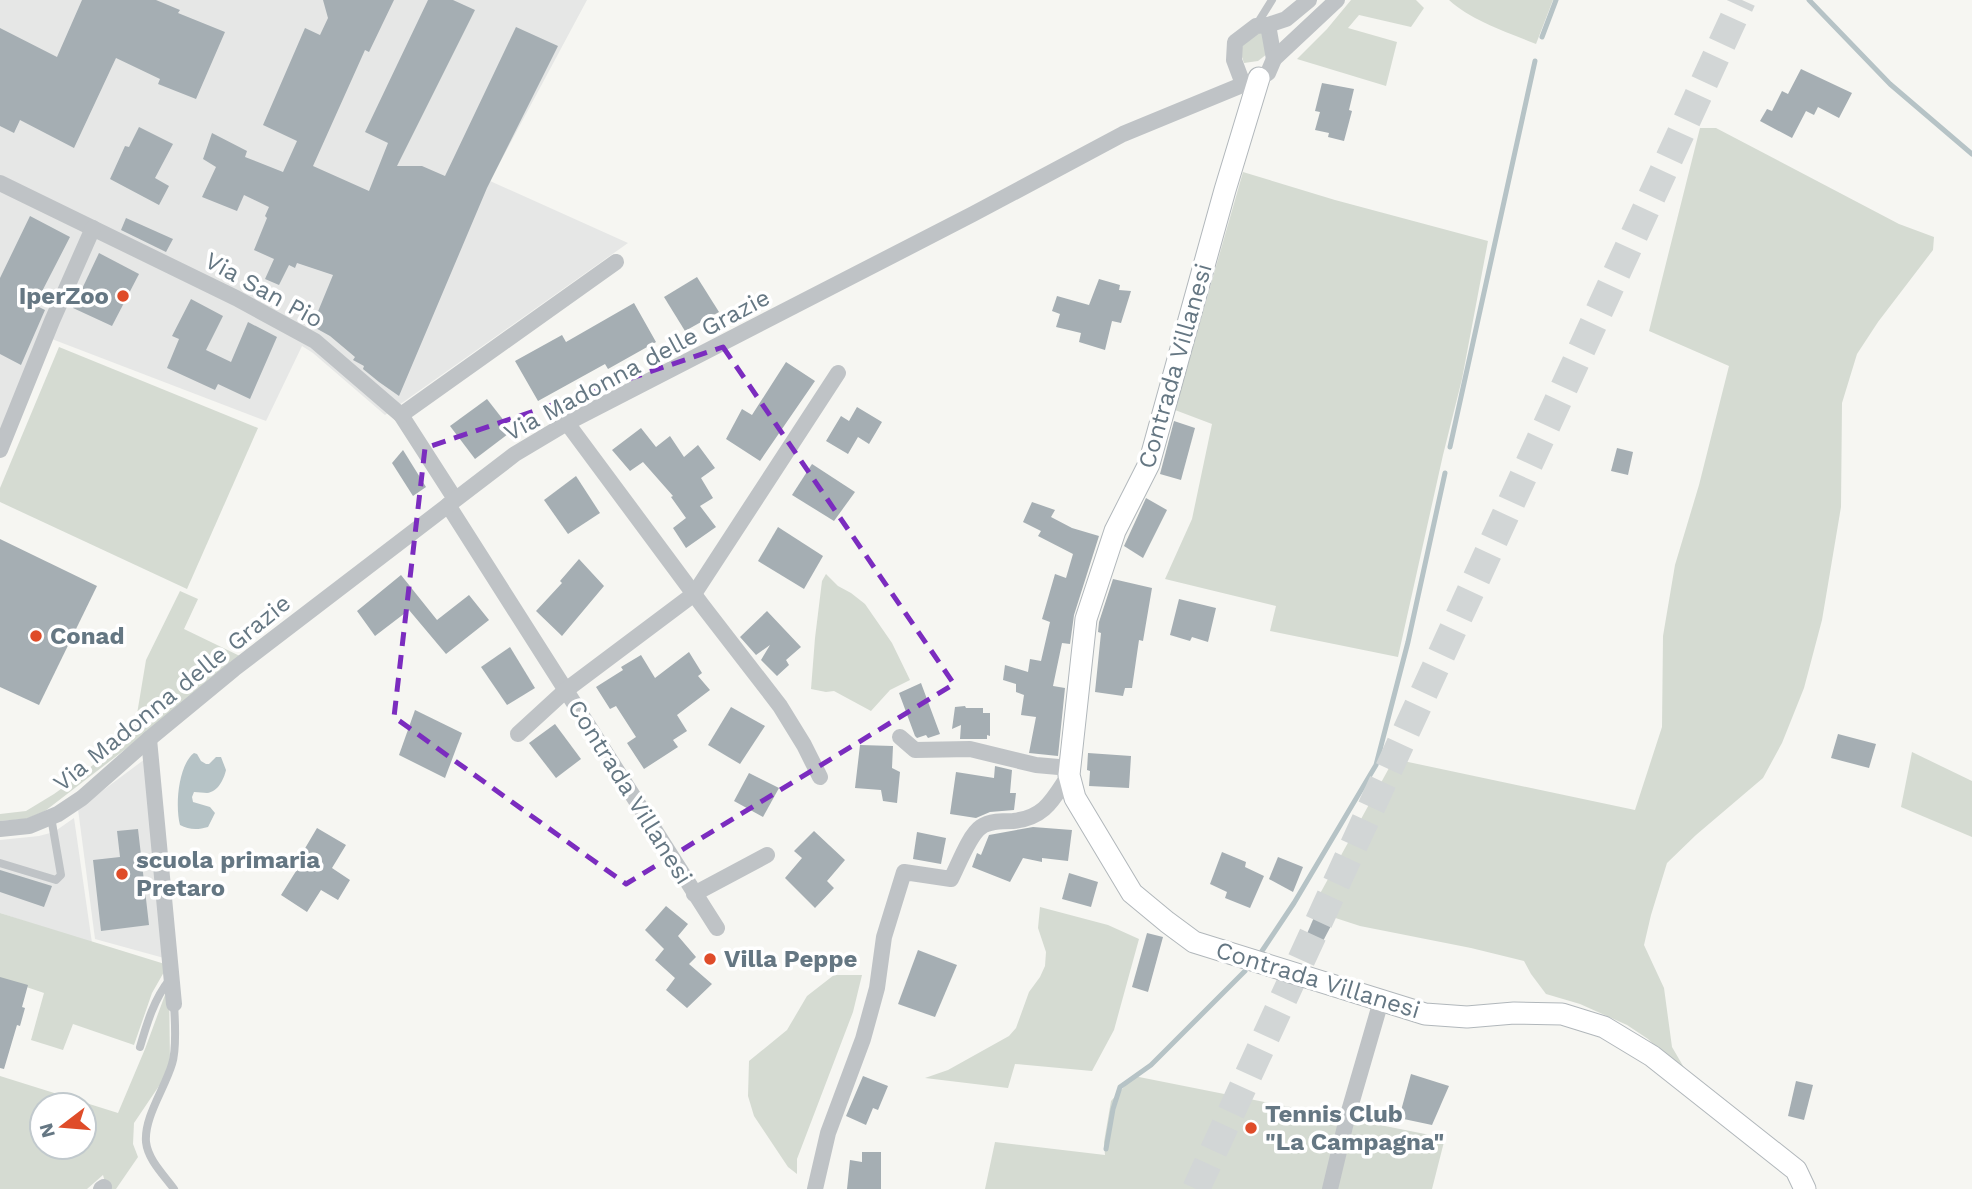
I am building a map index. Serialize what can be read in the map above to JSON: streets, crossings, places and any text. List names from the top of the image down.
{
  "streets": {
    "street": ["Via San Pio", "Via Madonna delle Grazie", "Contrada Villanesi"]
  },
  "crossings": [
    ["Via San Pio", "Via Madonna delle Grazie"],
    ["Via San Pio", "Contrada Villanesi"],
    ["Via Madonna delle Grazie", "Contrada Villanesi"]
  ],
  "places": [
    "IperZoo",
    "Conad",
    "scuola primaria Pretaro",
    "Villa Peppe",
    "Tennis Club \"La Campagna\""
  ],
  "north": "left"
}
